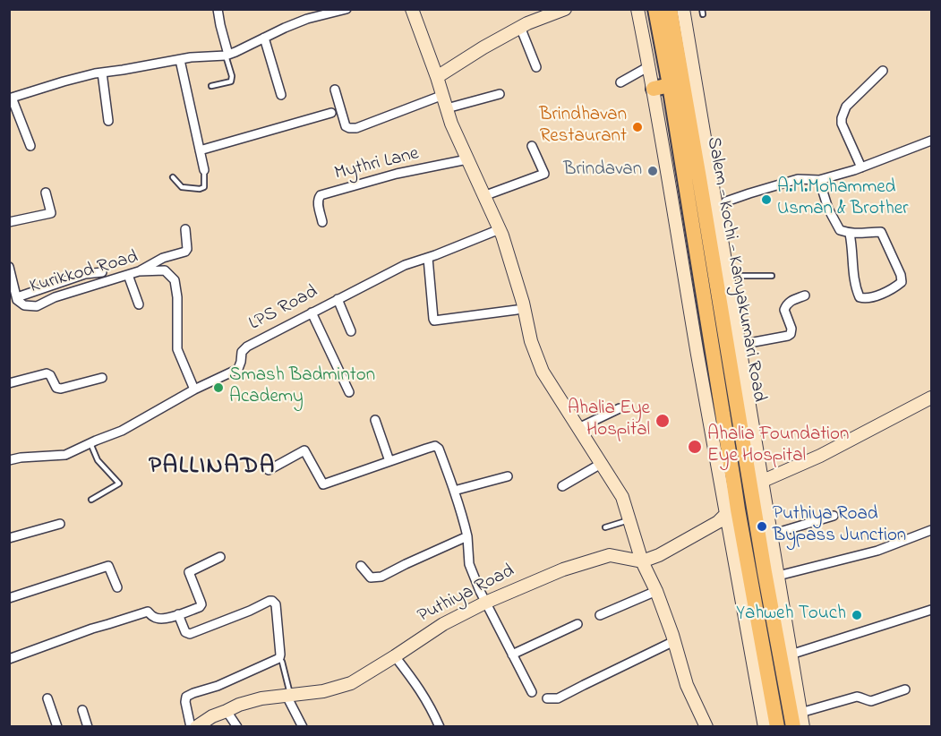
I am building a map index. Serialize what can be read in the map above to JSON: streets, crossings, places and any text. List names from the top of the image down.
{
  "streets": {
    "highway": ["Salem - Kochi - Kanyakumari Road"],
    "street": [
      "Mythri Lane",
      "Kurikkod Road",
      "LPS Road",
      "Puthiya Road"
    ]
  },
  "crossings": [
    ["Kurikkod Road", "LPS Road"]
  ],
  "districts": ["PALLINADA"],
  "places": [
    "Brindhavan Restaurant",
    "Brindavan",
    "A.M.Mohammed Usman & Brother",
    "Smash Badminton Academy",
    "Ahalia Eye Hospital",
    "Ahalia Foundation Eye Hospital",
    "Puthiya Road Bypass Junction",
    "Yahweh Touch"
  ]
}
